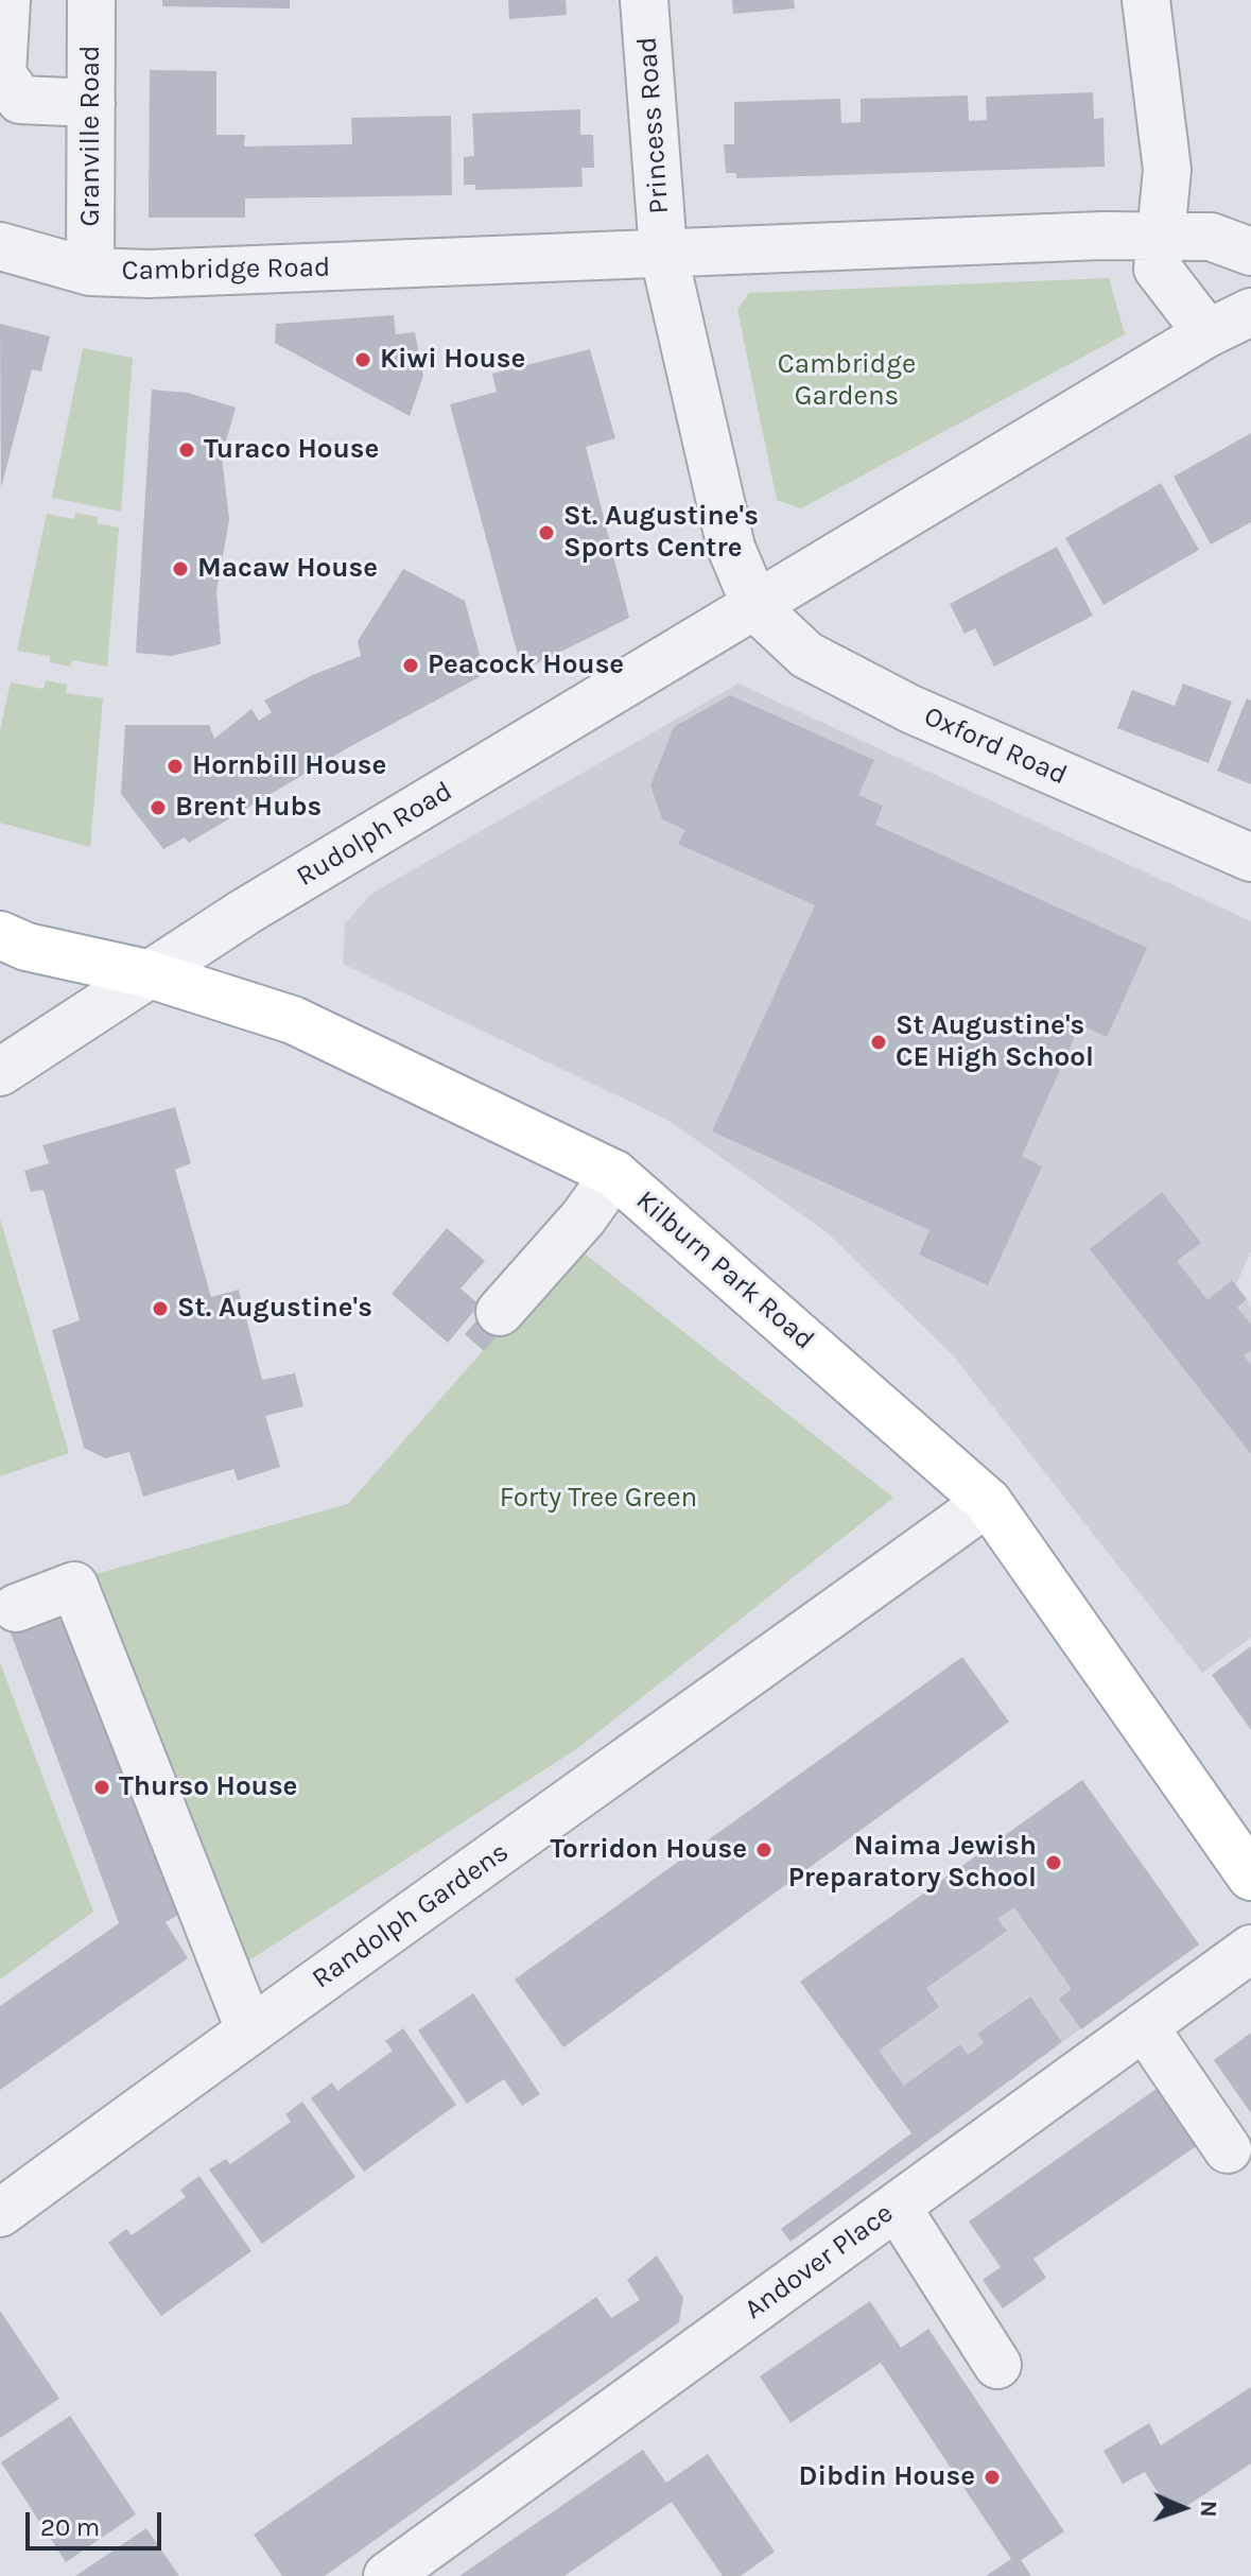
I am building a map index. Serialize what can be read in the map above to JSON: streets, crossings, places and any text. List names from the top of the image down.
{
  "streets": {
    "main road": ["Kilburn Park Road"],
    "street": [
      "Princess Road",
      "Granville Road",
      "Cambridge Road",
      "Oxford Road",
      "Rudolph Road",
      "Randolph Gardens",
      "Andover Place"
    ]
  },
  "crossings": [
    ["Princess Road", "Cambridge Road"],
    ["Granville Road", "Cambridge Road"],
    ["Oxford Road", "Rudolph Road"],
    ["Rudolph Road", "Kilburn Park Road"],
    ["Kilburn Park Road", "Randolph Gardens"]
  ],
  "parks": ["Cambridge Gardens", "Forty Tree Green"],
  "places": [
    "Kiwi House",
    "Turaco House",
    "St. Augustine's Sports Centre",
    "Macaw House",
    "Peacock House",
    "Hornbill House",
    "Brent Hubs",
    "St Augustine's CE High School",
    "St. Augustine's",
    "Thurso House",
    "Torridon House",
    "Naima Jewish Preparatory School",
    "Dibdin House"
  ],
  "scale_bar": "20 m",
  "north": "right"
}
